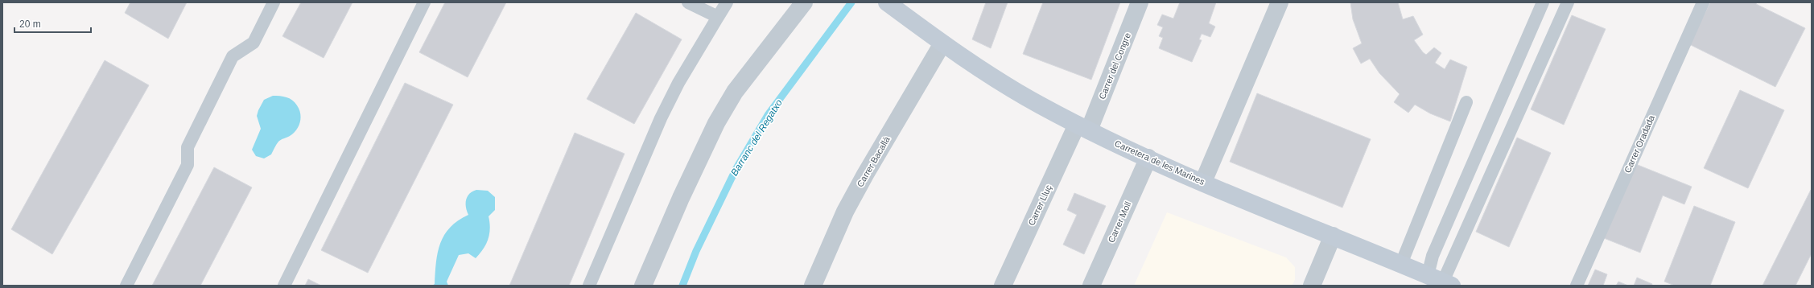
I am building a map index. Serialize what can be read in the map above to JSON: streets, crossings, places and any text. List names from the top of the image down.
{
  "streets": {
    "main road": ["Carretera de les Marines"],
    "street": [
      "Carrer del Congre",
      "Carrer Bacallà",
      "Carrer Lluç",
      "Carrer Moll"
    ],
    "lane": ["Carrer Oradada"]
  },
  "crossings": [
    ["Carrer del Congre", "Carretera de les Marines"],
    ["Carrer del Congre", "Carrer Lluç"],
    ["Carrer Bacallà", "Carretera de les Marines"],
    ["Carretera de les Marines", "Carrer Lluç"],
    ["Carretera de les Marines", "Carrer Moll"]
  ],
  "water": ["Barranc del Regatxo"],
  "scale_bar": "20 m"
}
